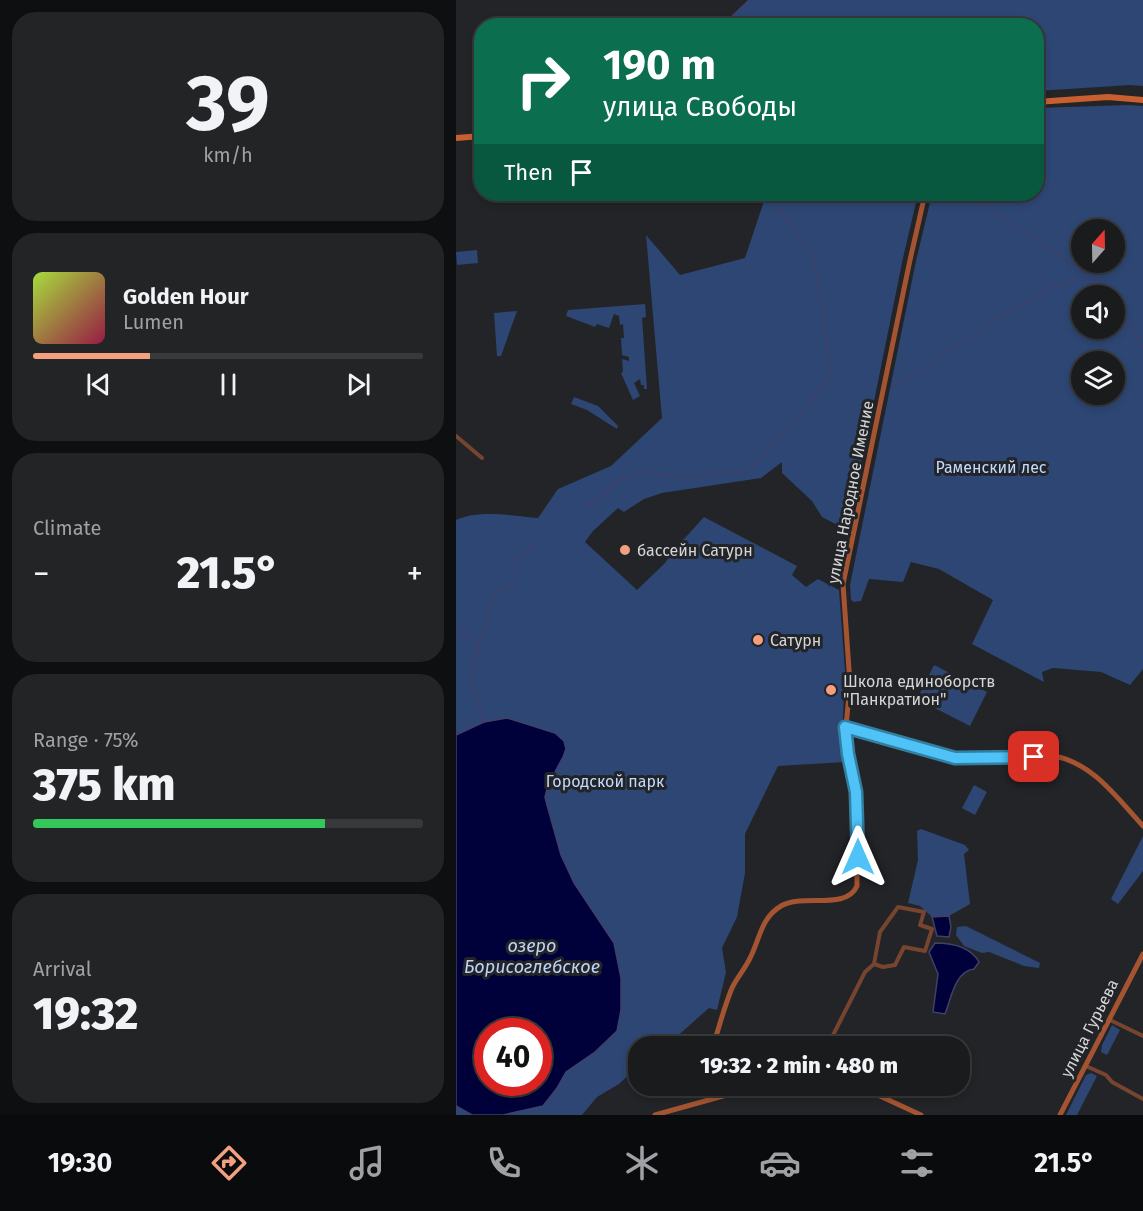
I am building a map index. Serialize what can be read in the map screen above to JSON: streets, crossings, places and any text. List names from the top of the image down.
{
  "streets": {
    "street": ["улица Народное Имение", "улица Гурьева"]
  },
  "water": ["озеро Борисоглебское"],
  "parks": ["Раменский лес", "Городской парк"],
  "places": ["бассейн Сатурн", "Сатурн", "Школа единоборств \"Панкратион\""],
  "north": "top",
  "page": {
    "tile": [
      ["39", "km/h"],
      "Climate",
      ["Range · 75%", "375 km"],
      ["Arrival", "19:32"]
    ],
    "turn": ["190 m", "улица Свободы"],
    "then": "Then",
    "song": ["Golden Hour", "Lumen"],
    "heat": ["−", "21.5°", "+"],
    "limit": "40",
    "trip": "19:32 · 2 min · 480 m",
    "tabs": ["19:30", "21.5°"]
  }
}
